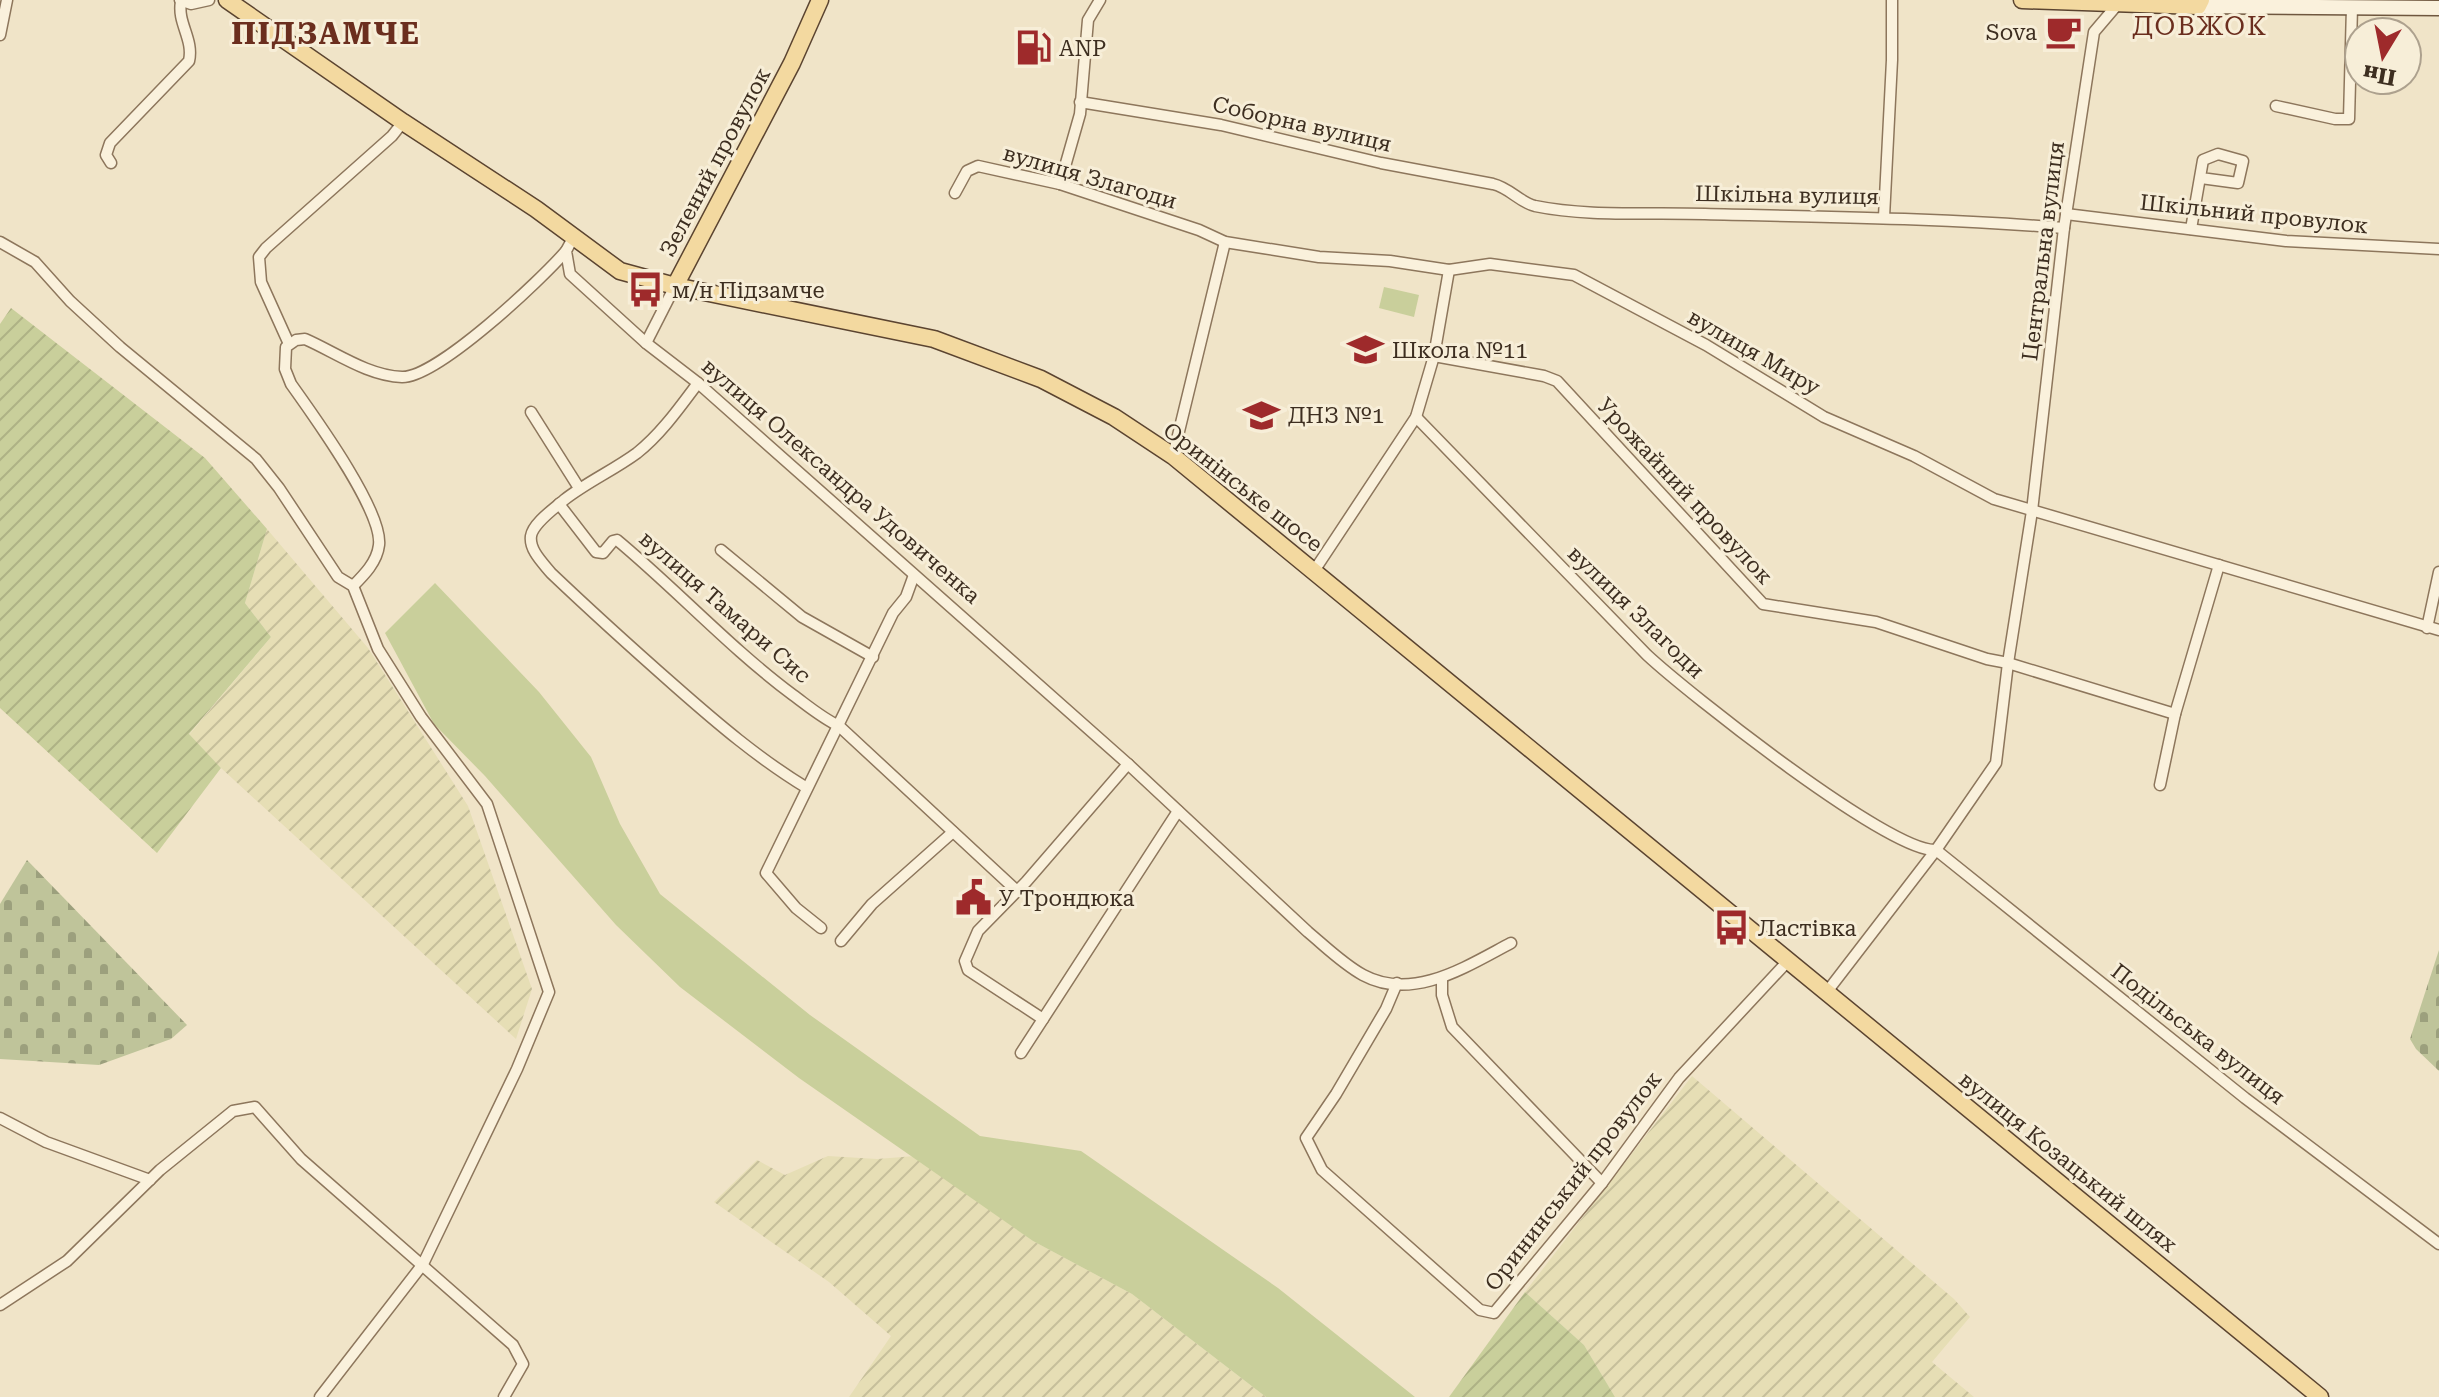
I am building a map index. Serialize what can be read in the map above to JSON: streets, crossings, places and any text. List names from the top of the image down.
{
  "streets": {
    "main road": [
      "Зелений провулок",
      "вулиця Олександра Удовиченка",
      "Оринінське шосе",
      "вулиця Козацький шлях"
    ],
    "street": [
      "Соборна вулиця",
      "вулиця Злагоди",
      "Шкільна вулиця",
      "Шкільний провулок",
      "Центральна вулиця",
      "вулиця Миру",
      "Урожайний провулок",
      "вулиця Тамари Сис",
      "Подільська вулиця",
      "Орининський провулок"
    ]
  },
  "crossings": [
    ["Соборна вулиця", "Шкільна вулиця"],
    ["Зелений провулок", "вулиця Олександра Удовиченка"],
    ["Зелений провулок", "Оринінське шосе"],
    ["вулиця Злагоди", "Центральна вулиця"],
    ["вулиця Злагоди", "вулиця Миру"],
    ["вулиця Злагоди", "Подільська вулиця"],
    ["Шкільна вулиця", "Центральна вулиця"],
    ["Шкільний провулок", "Центральна вулиця"],
    ["Центральна вулиця", "вулиця Миру"],
    ["Центральна вулиця", "Урожайний провулок"],
    ["Центральна вулиця", "Подільська вулиця"],
    ["Центральна вулиця", "вулиця Козацький шлях"],
    ["вулиця Олександра Удовиченка", "Оринінське шосе"],
    ["вулиця Олександра Удовиченка", "Орининський провулок"],
    ["Оринінське шосе", "вулиця Козацький шлях"],
    ["Оринінське шосе", "Орининський провулок"],
    ["вулиця Козацький шлях", "Орининський провулок"]
  ],
  "districts": ["ДОВЖОК", "ПІДЗАМЧЕ"],
  "places": {
    "cafe": ["Sova"],
    "fuel station": ["ANP"],
    "bus stop": ["м/н Підзамче", "Ластівка"],
    "school or university": ["Школа №11", "ДНЗ №1"],
    "public building": ["У Трондюка"]
  },
  "north": "bottom"
}
